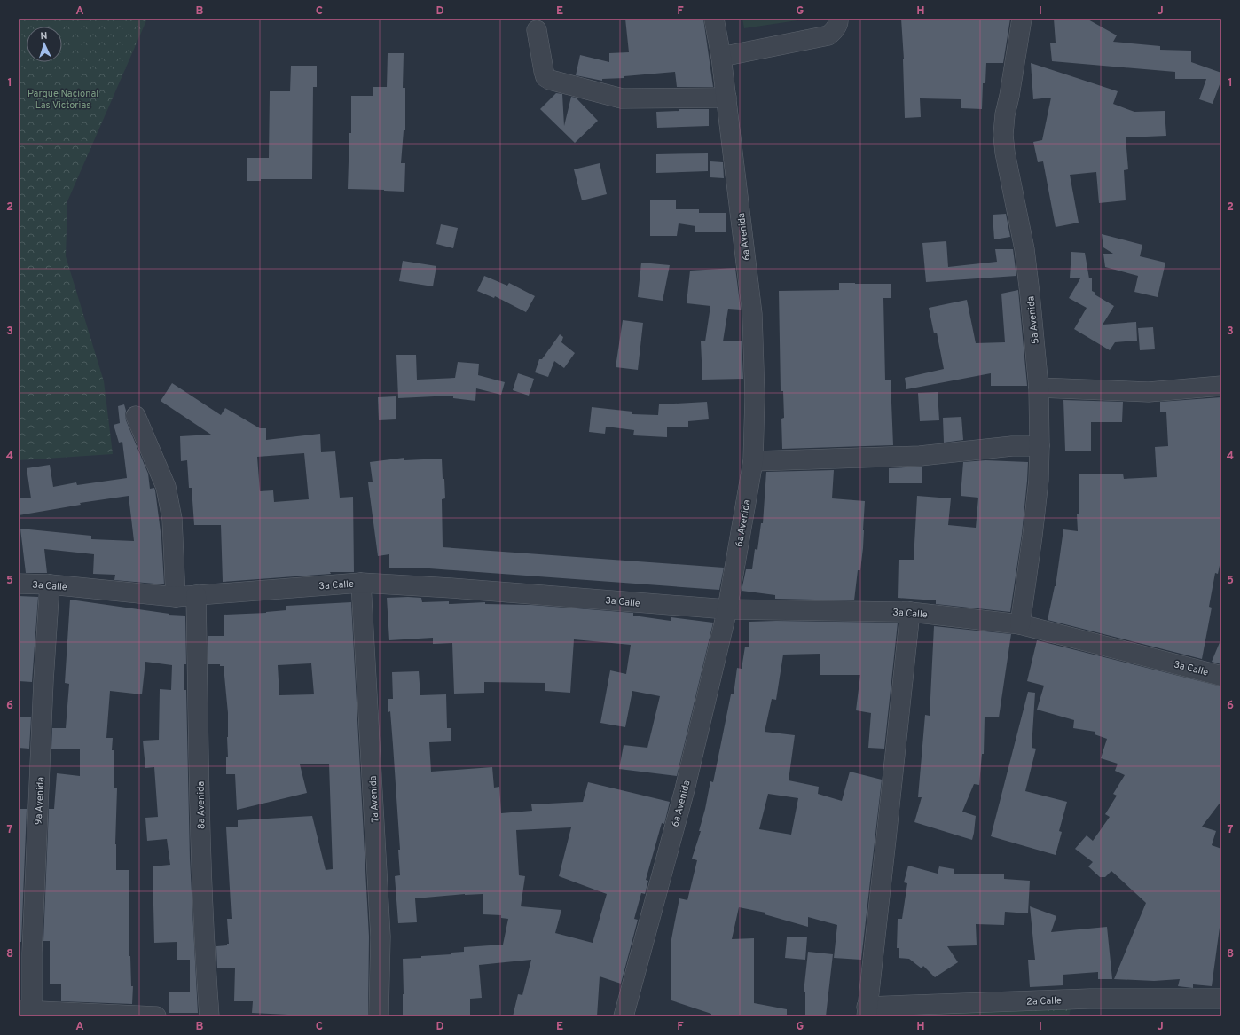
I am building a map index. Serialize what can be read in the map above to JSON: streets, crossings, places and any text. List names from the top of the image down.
{
  "streets": {
    "street": [
      "6a Avenida",
      "5a Avenida",
      "3a Calle",
      "7a Avenida",
      "9a Avenida",
      "8a Avenida",
      "2a Calle"
    ]
  },
  "crossings": [
    ["6a Avenida", "3a Calle"],
    ["5a Avenida", "3a Calle"],
    ["3a Calle", "7a Avenida"],
    ["3a Calle", "9a Avenida"],
    ["3a Calle", "8a Avenida"]
  ],
  "parks": ["Parque Nacional Las Victorias"],
  "north": "top",
  "grid": {
    "columns": [
      "A",
      "B",
      "C",
      "D",
      "E",
      "F",
      "G",
      "H",
      "I",
      "J"
    ],
    "rows": [
      "1",
      "2",
      "3",
      "4",
      "5",
      "6",
      "7",
      "8"
    ]
  }
}
